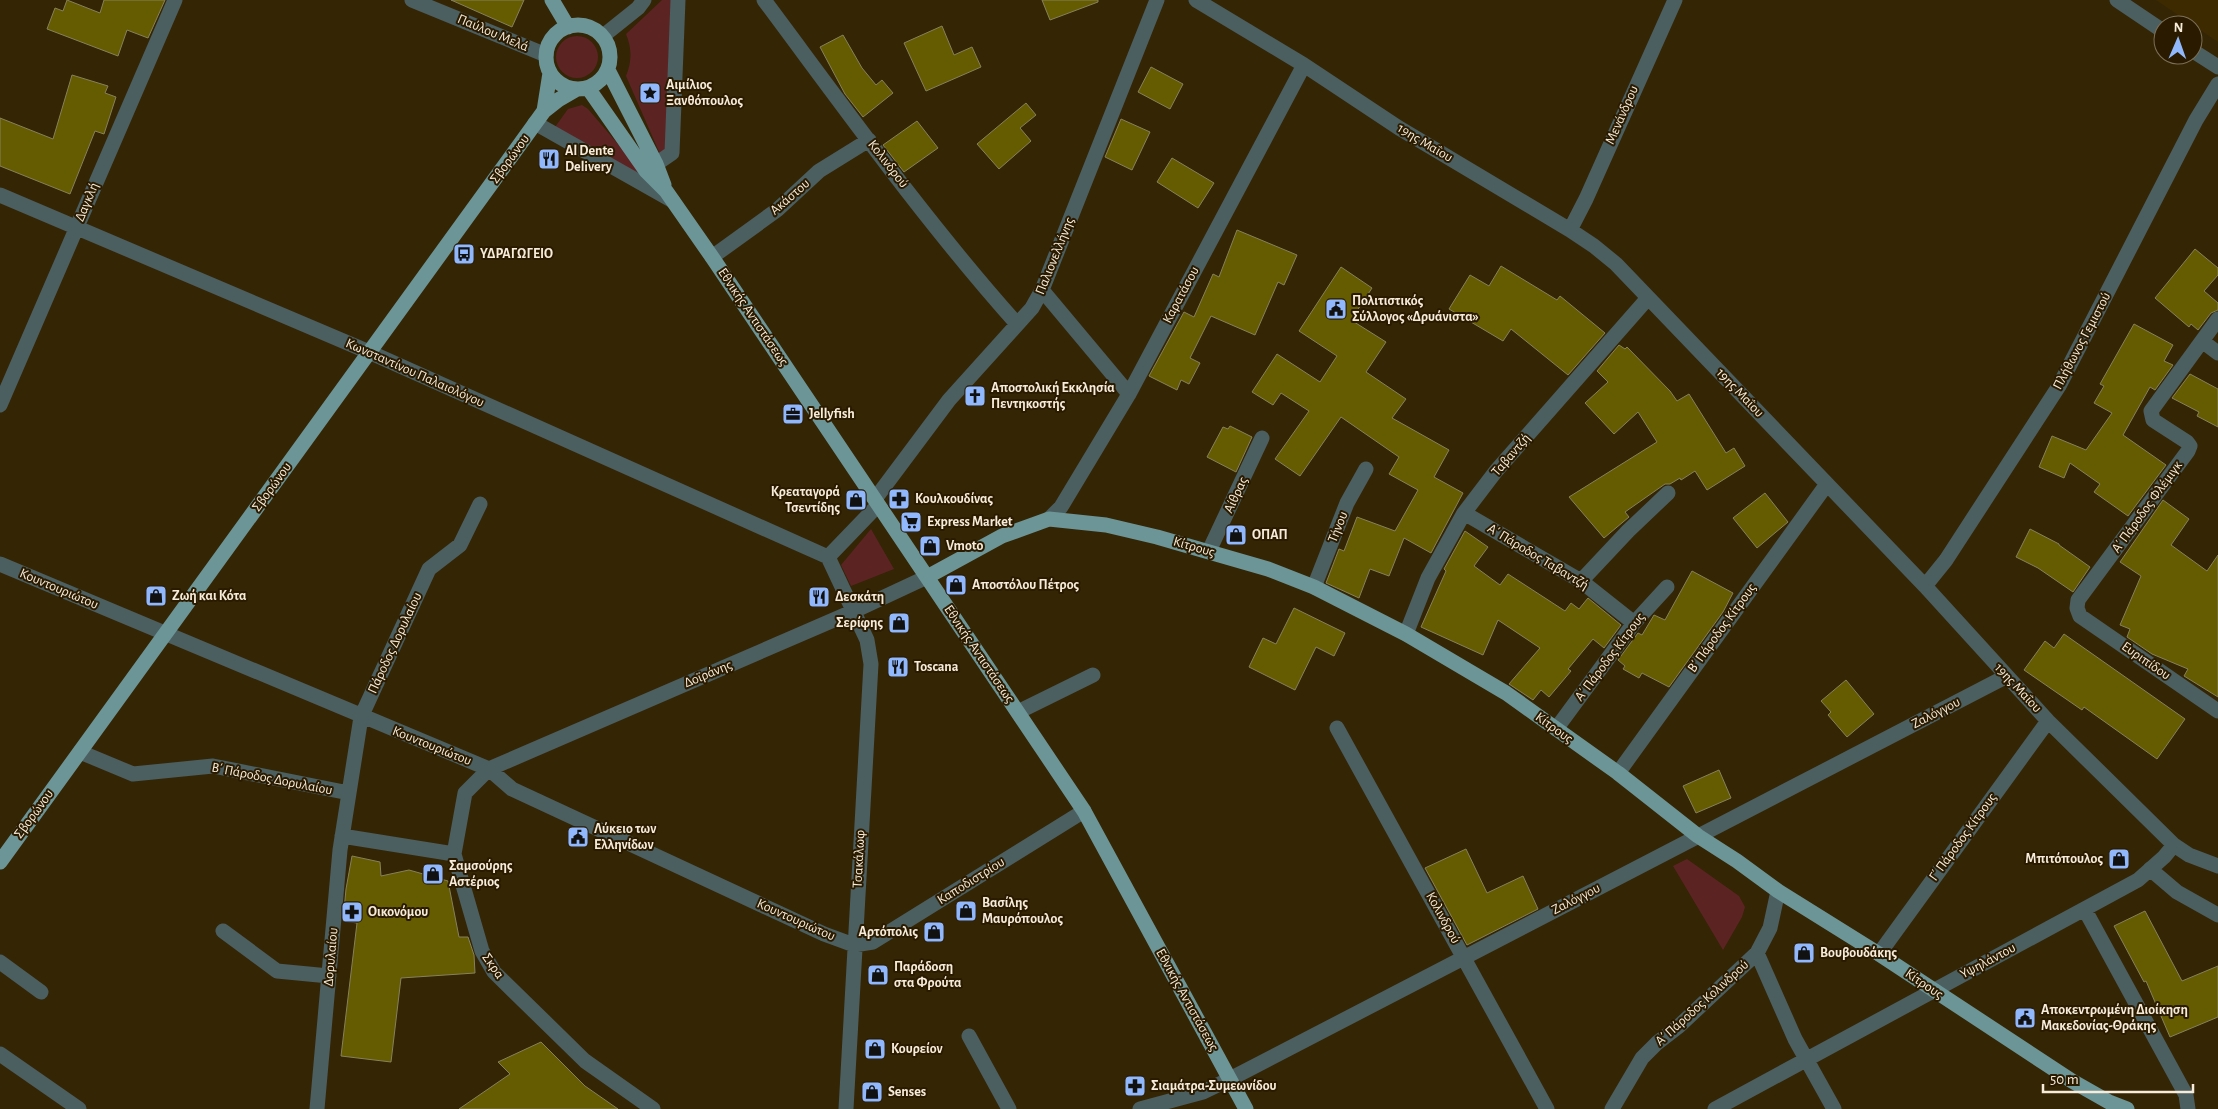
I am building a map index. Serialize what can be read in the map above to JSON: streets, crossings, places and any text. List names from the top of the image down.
{
  "streets": {
    "main road": ["Σβορώνου", "Εθνικής Αντιστάσεως", "Κίτρους"],
    "street": [
      "Παύλου Μελά",
      "Μενάνδρου",
      "19ης Μαΐου",
      "Κολινδρού",
      "Ακάστου",
      "Δαγκλή",
      "Παλιονελλήνης",
      "Καρατάσου",
      "Πλήθωνος Γεμιστού",
      "Κωνσταντίνου Παλαιολόγου",
      "Ταβαντζή",
      "Αίθρας",
      "Α΄ Πάροδος Φλέμιγκ",
      "Τήνου",
      "Α΄ Πάροδος Ταβαντζή",
      "Κουντουριώτου",
      "Β΄ Πάροδος Κίτρους",
      "Πάροδος Δορυλαίου",
      "Α΄ Πάροδος Κίτρους",
      "Ευριπίδου",
      "Δοϊράνης",
      "Ζαλόγγου",
      "Β΄ Πάροδος Δορυλαίου",
      "Γ΄ Πάροδος Κίτρους",
      "Τσακάλωφ",
      "Καποδιστρίου",
      "Δορυλαίου",
      "Υψηλάντου",
      "Σκρα",
      "Α΄ Πάροδος Κολινδρού"
    ]
  },
  "crossings": [
    ["Μενάνδρου", "19ης Μαΐου"],
    ["19ης Μαΐου", "Καρατάσου"],
    ["19ης Μαΐου", "Πλήθωνος Γεμιστού"],
    ["19ης Μαΐου", "Ταβαντζή"],
    ["19ης Μαΐου", "Β΄ Πάροδος Κίτρους"],
    ["19ης Μαΐου", "Ζαλόγγου"],
    ["19ης Μαΐου", "Γ΄ Πάροδος Κίτρους"],
    ["19ης Μαΐου", "Υψηλάντου"],
    ["Σβορώνου", "Κωνσταντίνου Παλαιολόγου"],
    ["Σβορώνου", "Κουντουριώτου"],
    ["Σβορώνου", "Β΄ Πάροδος Δορυλαίου"],
    ["Κολινδρού", "Ακάστου"],
    ["Κολινδρού", "Παλιονελλήνης"],
    ["Κολινδρού", "Ζαλόγγου"],
    ["Ακάστου", "Εθνικής Αντιστάσεως"],
    ["Δαγκλή", "Κωνσταντίνου Παλαιολόγου"],
    ["Παλιονελλήνης", "Εθνικής Αντιστάσεως"],
    ["Παλιονελλήνης", "Κωνσταντίνου Παλαιολόγου"],
    ["Παλιονελλήνης", "Τσακάλωφ"],
    ["Καρατάσου", "Κίτρους"],
    ["Εθνικής Αντιστάσεως", "Κίτρους"],
    ["Εθνικής Αντιστάσεως", "Δοϊράνης"],
    ["Εθνικής Αντιστάσεως", "Ζαλόγγου"],
    ["Εθνικής Αντιστάσεως", "Καποδιστρίου"],
    ["Κωνσταντίνου Παλαιολόγου", "Τσακάλωφ"],
    ["Ταβαντζή", "Κίτρους"],
    ["Ταβαντζή", "Α΄ Πάροδος Ταβαντζή"],
    ["Αίθρας", "Κίτρους"],
    ["Α΄ Πάροδος Φλέμιγκ", "Ευριπίδου"],
    ["Τήνου", "Κίτρους"],
    ["Κίτρους", "Β΄ Πάροδος Κίτρους"],
    ["Κίτρους", "Α΄ Πάροδος Κίτρους"],
    ["Κίτρους", "Δοϊράνης"],
    ["Κίτρους", "Ζαλόγγου"],
    ["Κίτρους", "Γ΄ Πάροδος Κίτρους"],
    ["Κίτρους", "Υψηλάντου"],
    ["Κίτρους", "Α΄ Πάροδος Κολινδρού"],
    ["Α΄ Πάροδος Ταβαντζή", "Α΄ Πάροδος Κίτρους"],
    ["Κουντουριώτου", "Πάροδος Δορυλαίου"],
    ["Κουντουριώτου", "Δοϊράνης"],
    ["Κουντουριώτου", "Τσακάλωφ"],
    ["Κουντουριώτου", "Καποδιστρίου"],
    ["Κουντουριώτου", "Δορυλαίου"],
    ["Κουντουριώτου", "Σκρα"],
    ["Πάροδος Δορυλαίου", "Δορυλαίου"],
    ["Δοϊράνης", "Τσακάλωφ"],
    ["Δοϊράνης", "Σκρα"],
    ["Β΄ Πάροδος Δορυλαίου", "Δορυλαίου"],
    ["Τσακάλωφ", "Καποδιστρίου"]
  ],
  "places": {
    "place": ["Αιμίλιος Ξανθόπουλος"],
    "restaurant": ["Al Dente Delivery", "Δεσκάτη", "Toscana"],
    "bus stop": ["ΥΔΡΑΓΩΓΕΙΟ"],
    "public building": ["Πολιτιστικός Σύλλογος «Δρυάνιστα»", "Λύκειο των Ελληνίδων", "Αποκεντρωμένη Διοίκηση Μακεδονίας-Θράκης"],
    "church": ["Αποστολική Εκκλησία Πεντηκοστής"],
    "office": ["Jellyfish"],
    "pharmacy": ["Κουλκουδίνας", "Οικονόμου", "Σιαμάτρα-Συμεωνίδου"],
    "shop": [
      "Κρεαταγορά Τσεντίδης",
      "ΟΠΑΠ",
      "Vmoto",
      "Αποστόλου Πέτρος",
      "Ζωή και Κότα",
      "Σερίφης",
      "Μπιτόπουλος",
      "Σαμσούρης Αστέριος",
      "Βασίλης Μαυρόπουλος",
      "Αρτόπολις",
      "Βουβουδάκης",
      "Παράδοση στα Φρούτα",
      "Κουρείον",
      "Senses"
    ],
    "supermarket": ["Express Market"]
  },
  "scale_bar": "50 m",
  "north": "top"
}
